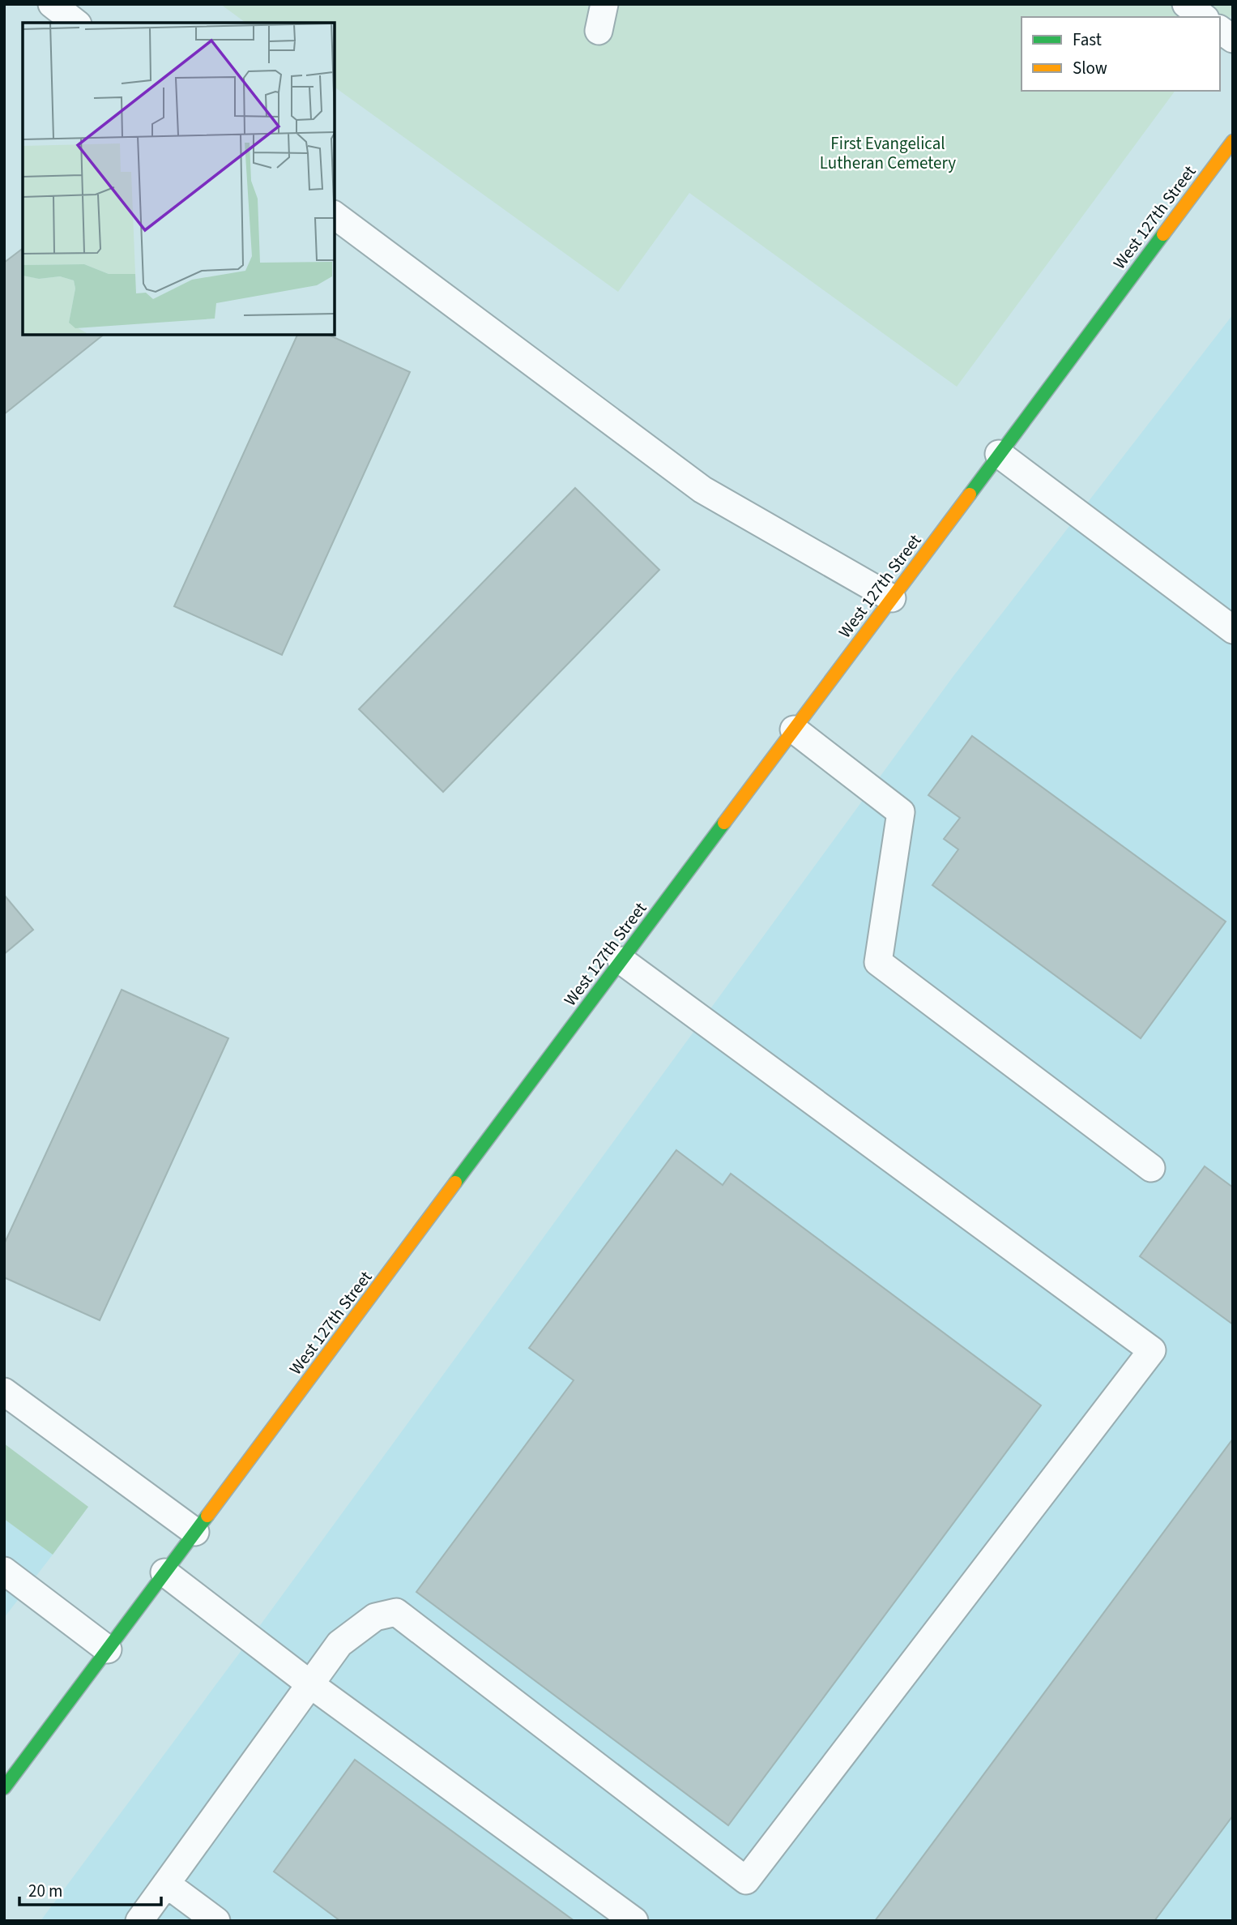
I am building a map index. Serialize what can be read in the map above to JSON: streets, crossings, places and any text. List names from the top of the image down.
{
  "streets": {
    "main road": ["West 127th Street"]
  },
  "parks": ["First Evangelical Lutheran Cemetery"],
  "legend": ["Fast", "Slow"],
  "scale_bar": "20 m"
}
